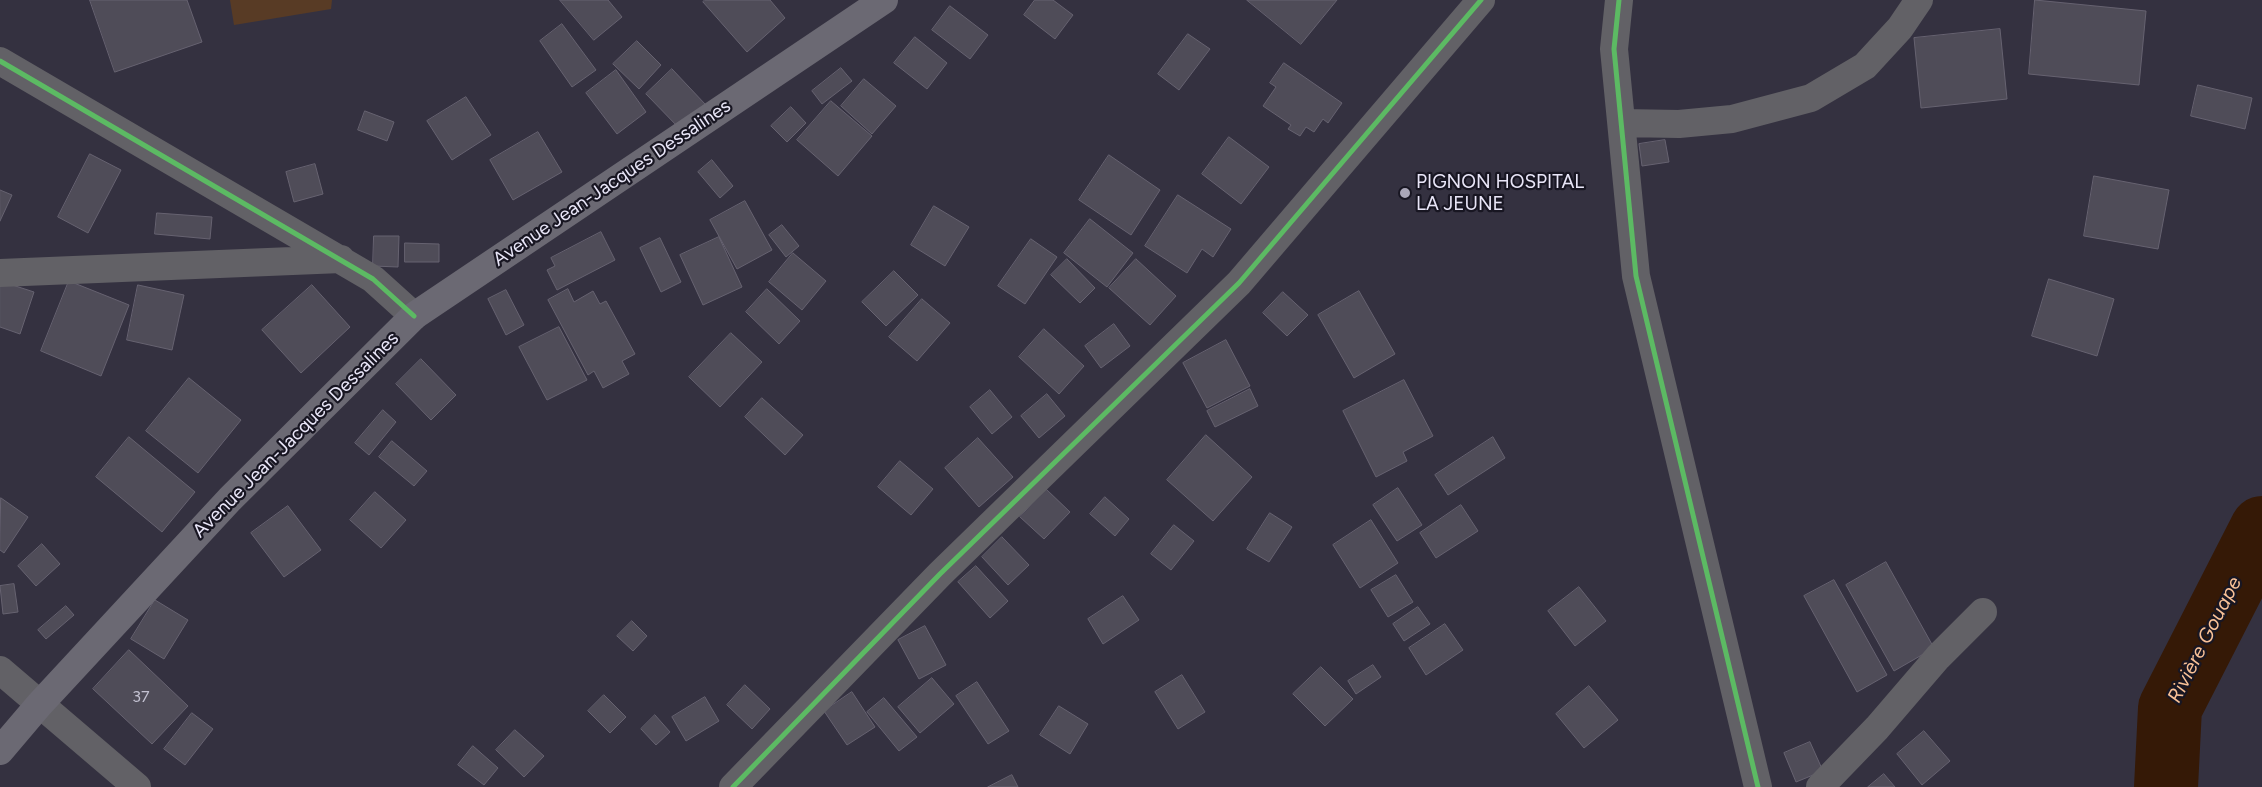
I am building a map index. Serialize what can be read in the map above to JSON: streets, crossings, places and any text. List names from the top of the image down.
{
  "streets": {
    "main road": ["Avenue Jean-Jacques Dessalines"]
  },
  "water": ["Rivière Gouape"],
  "places": ["PIGNON HOSPITAL LA JEUNE"],
  "house_numbers": ["37"]
}
